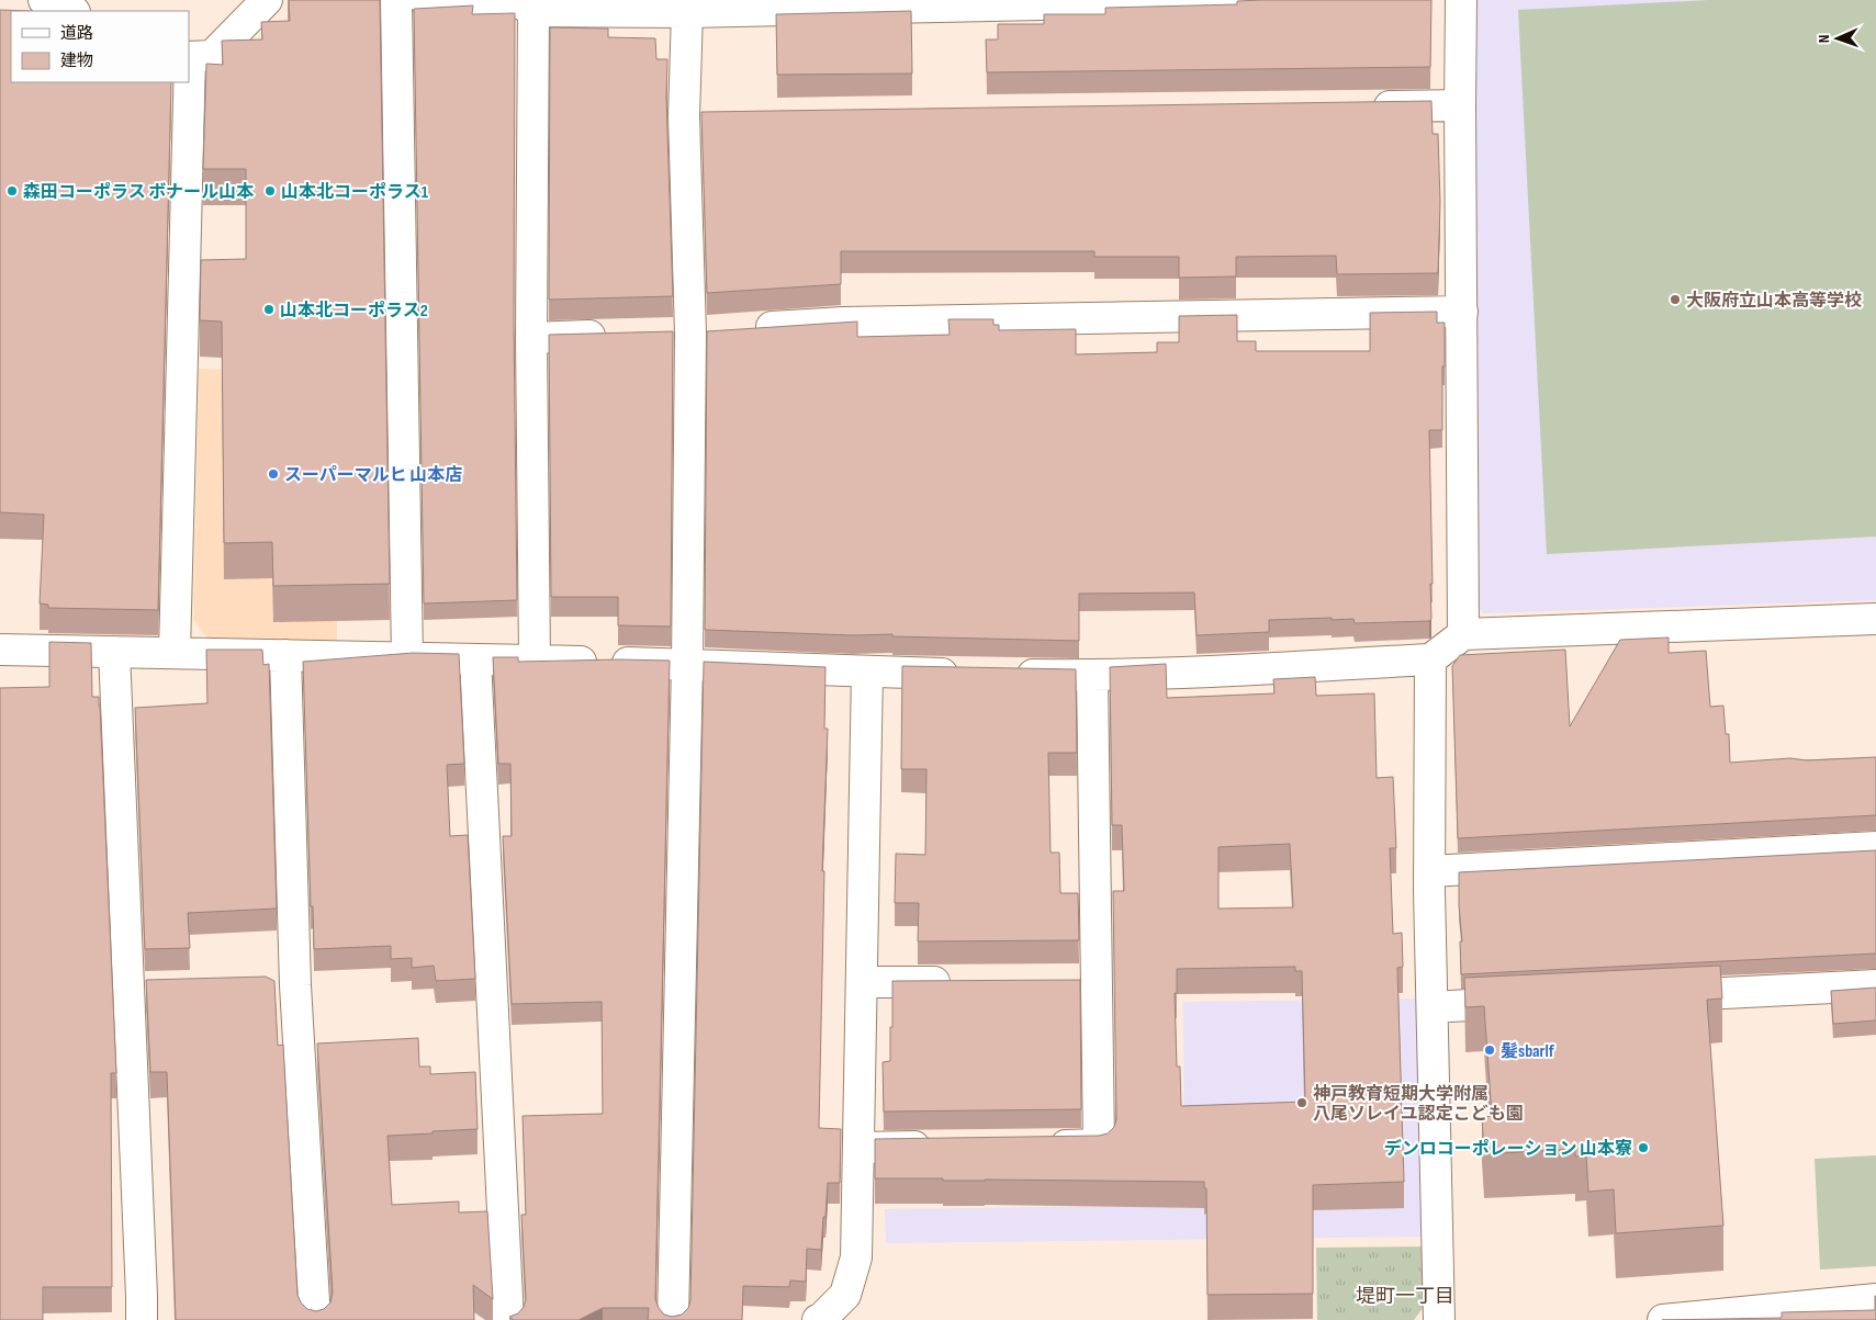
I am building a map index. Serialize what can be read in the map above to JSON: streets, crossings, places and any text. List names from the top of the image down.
{
  "districts": ["堤町一丁目"],
  "places": [
    "森田コーポラス ボナール山本",
    "山本北コーポラス1",
    "大阪府立山本高等学校",
    "山本北コーポラス2",
    "スーパーマルヒ 山本店",
    "髪sbarlf",
    "神戸教育短期大学附属 八尾ソレイユ認定こども園",
    "デンロコーポレーション 山本寮"
  ],
  "legend": ["道路", "建物"],
  "north": "left"
}
